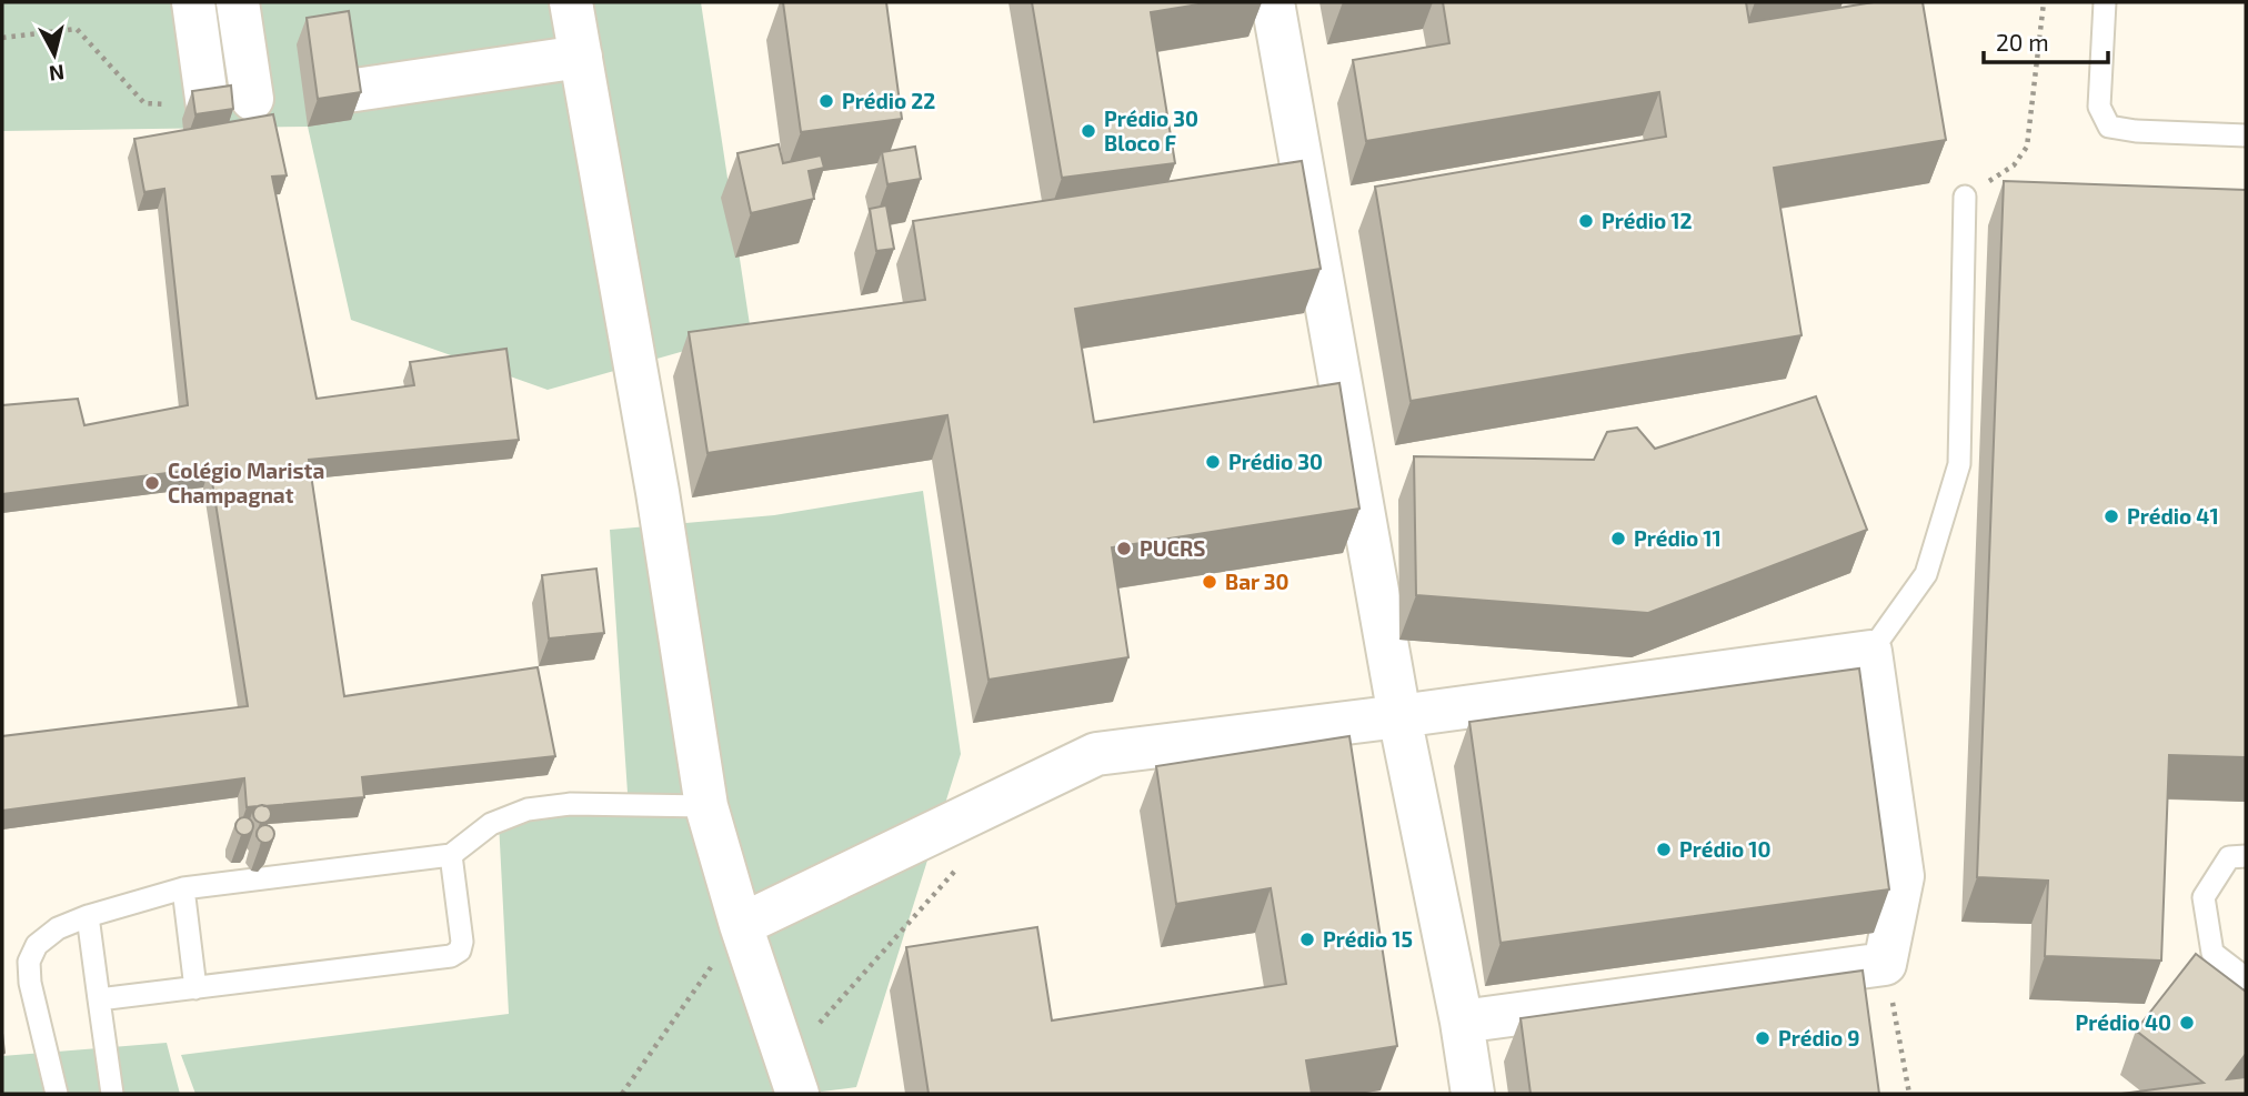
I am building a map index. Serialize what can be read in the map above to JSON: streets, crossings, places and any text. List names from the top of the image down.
{
  "places": [
    "Prédio 22",
    "Prédio 30 Bloco F",
    "Prédio 12",
    "Prédio 30",
    "Colégio Marista Champagnat",
    "Prédio 41",
    "Prédio 11",
    "PUCRS",
    "Bar 30",
    "Prédio 10",
    "Prédio 15",
    "Prédio 40",
    "Prédio 9"
  ],
  "scale_bar": "20 m",
  "north": "bottom"
}
